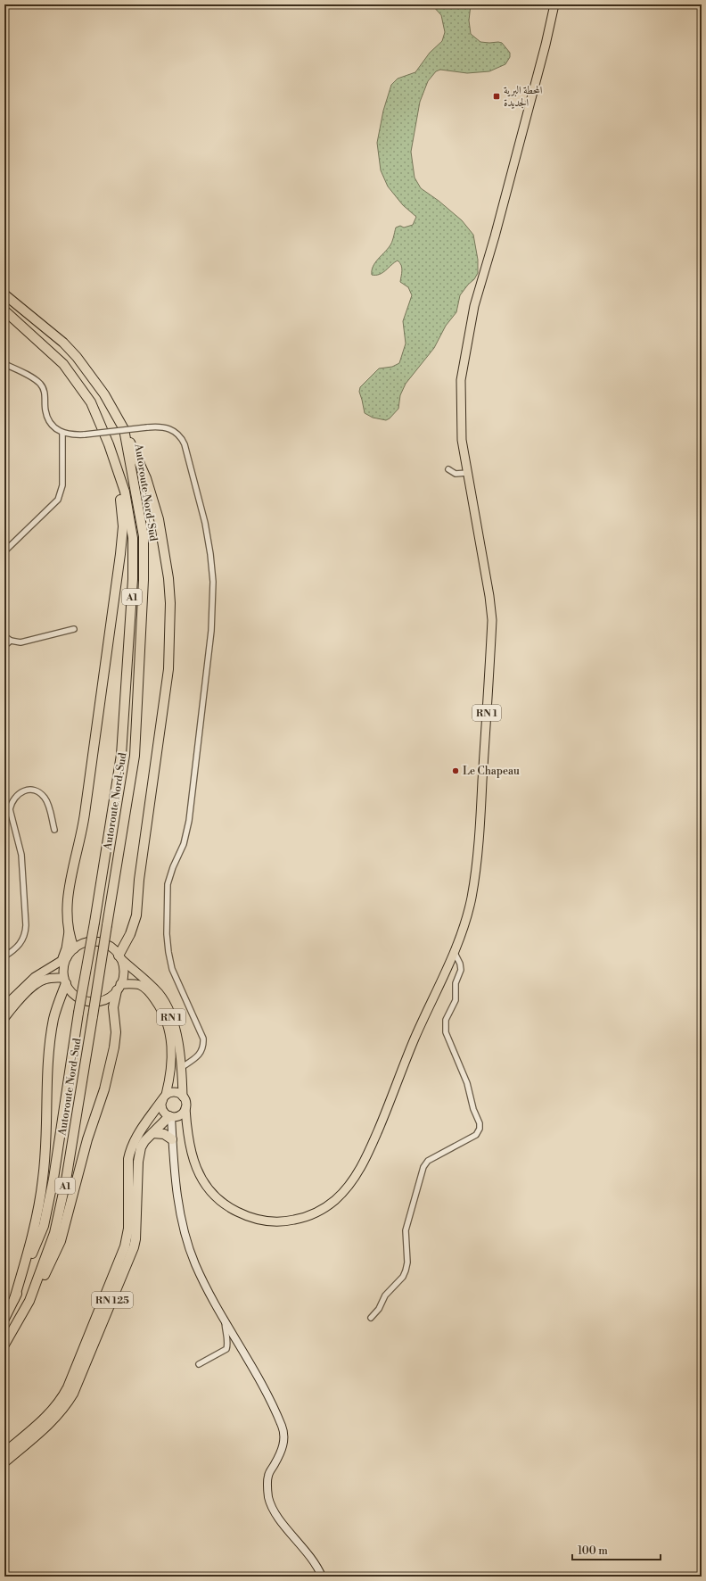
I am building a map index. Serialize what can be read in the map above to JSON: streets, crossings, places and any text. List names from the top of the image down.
{
  "streets": {
    "highway": ["Autoroute Nord-Sud", "A1", "RN 125"],
    "main road": ["RN 1"]
  },
  "crossings": [
    ["RN 1", "RN 125"]
  ],
  "places": {
    "transit": ["المحطة البرية الجديدة"],
    "other": ["Le Chapeau"]
  },
  "scale_bar": "100 m"
}
